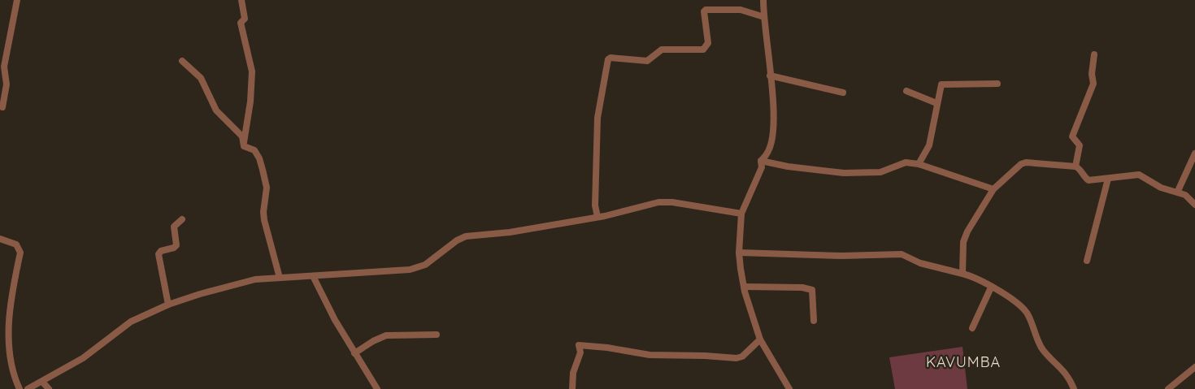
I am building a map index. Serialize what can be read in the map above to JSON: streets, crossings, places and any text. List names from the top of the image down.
{
  "districts": ["KAVUMBA"]
}
